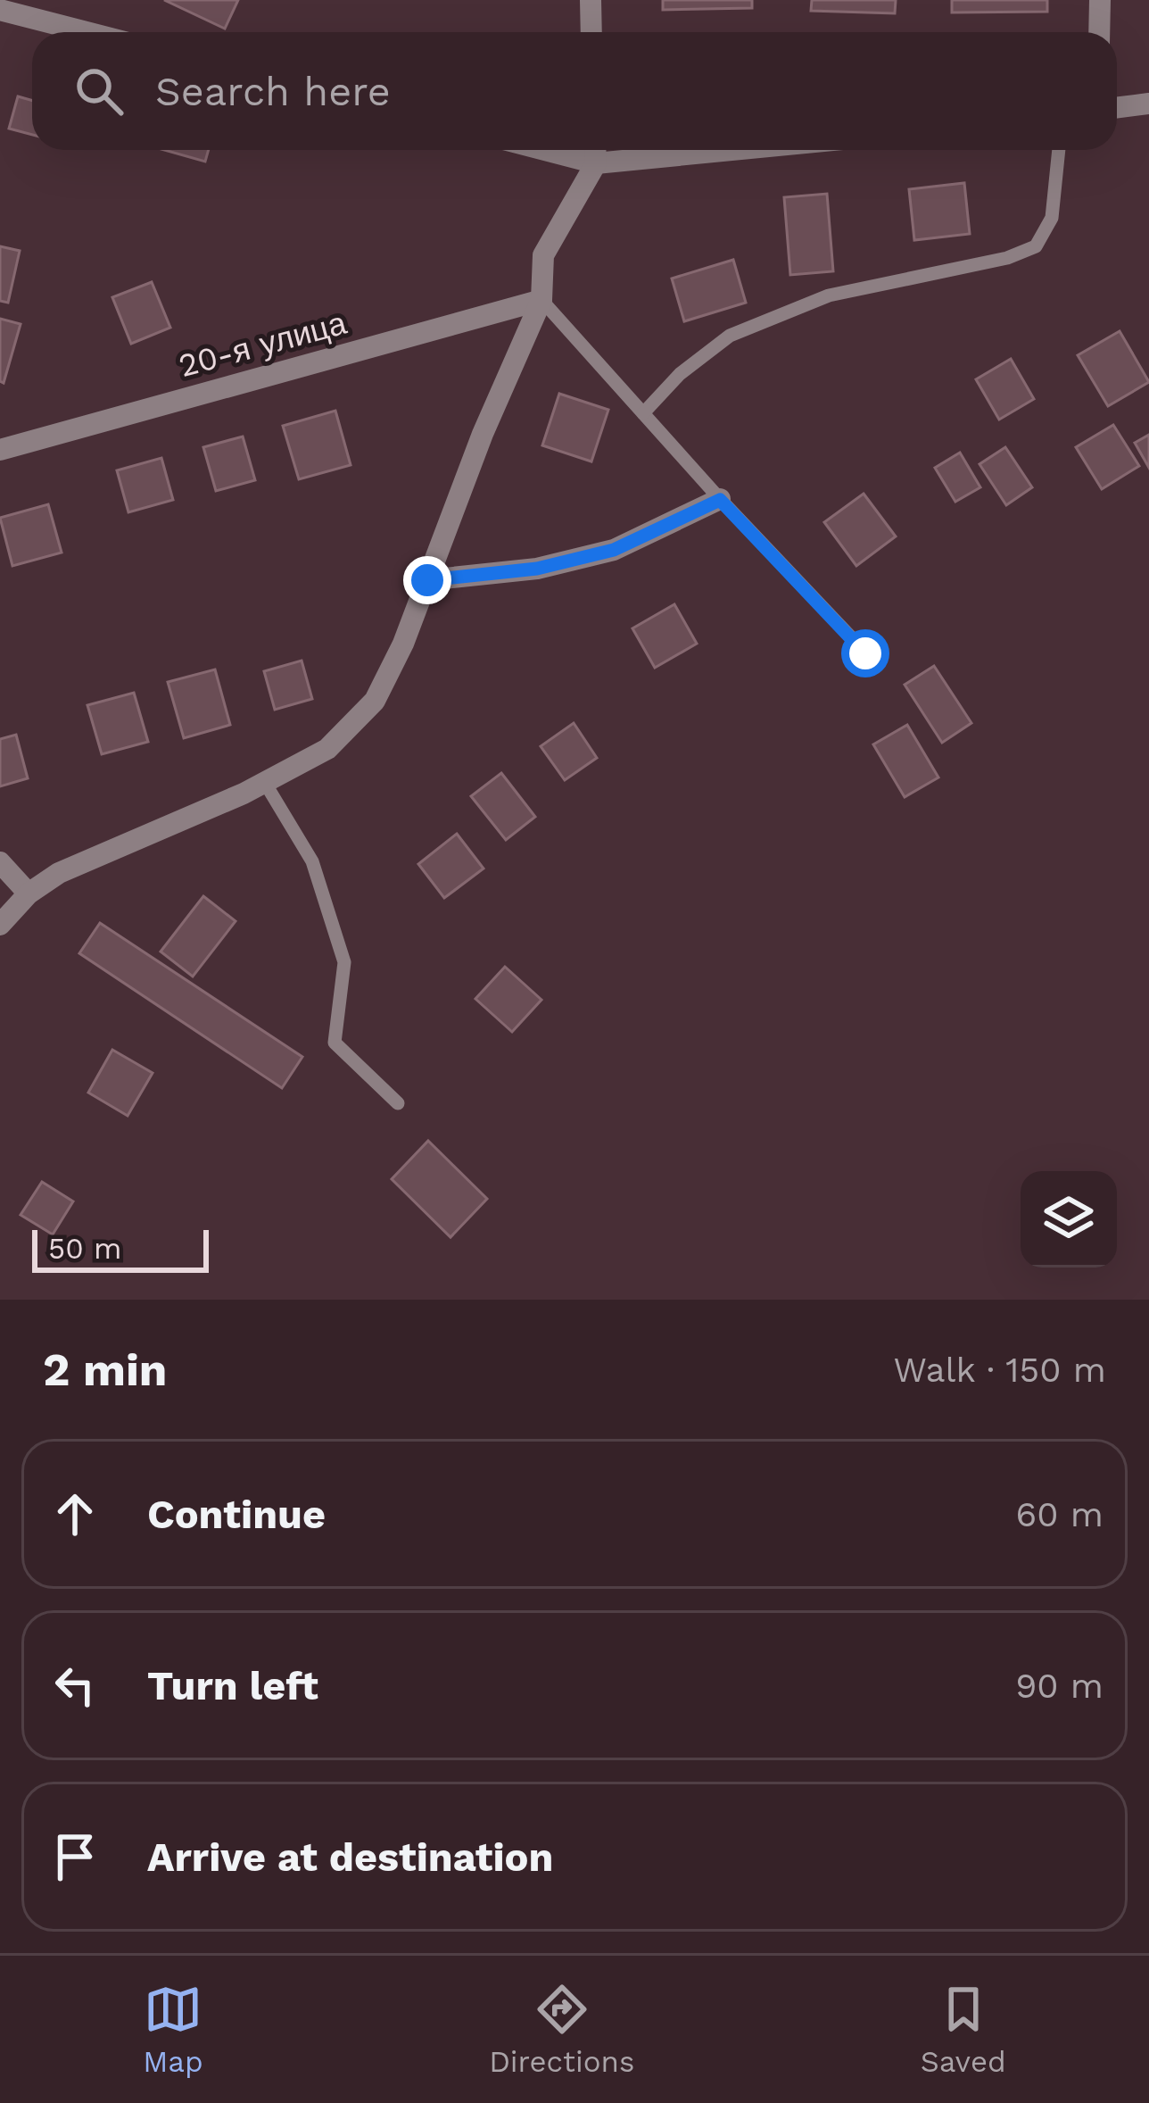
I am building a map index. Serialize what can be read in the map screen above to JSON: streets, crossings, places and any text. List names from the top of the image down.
{
  "streets": {
    "street": ["20-я улица"]
  },
  "scale_bar": "50 m",
  "page": {
    "search": "Search here",
    "scale": "50 m",
    "heading": ["2 min", "Walk · 150 m"],
    "list": [
      ["Continue", "60 m"],
      ["Turn left", "90 m"],
      "Arrive at destination"
    ],
    "nav": ["Map", "Directions", "Saved"]
  }
}
